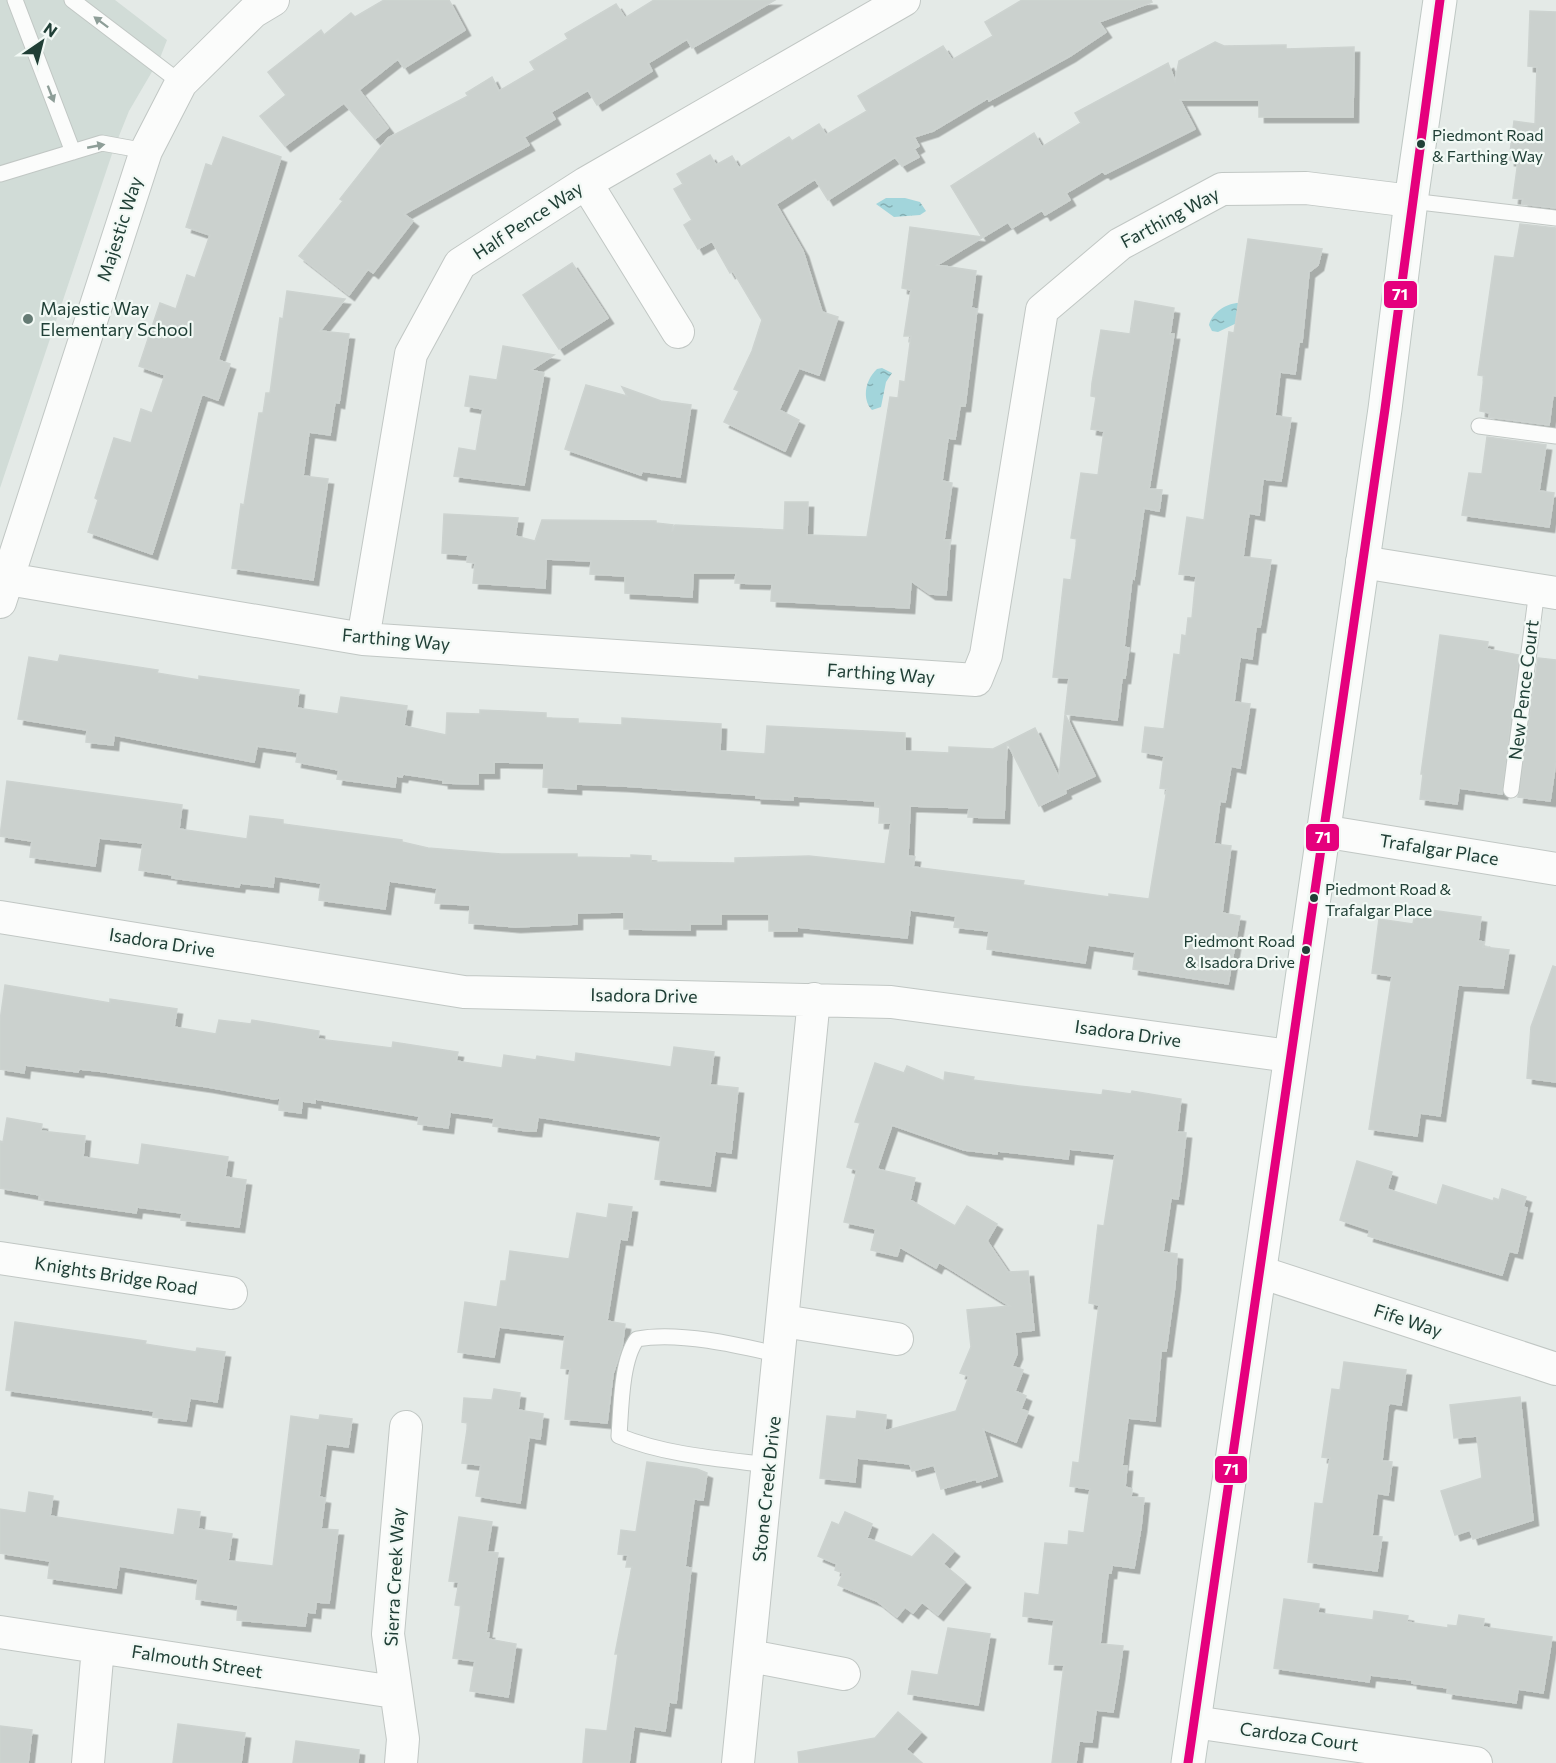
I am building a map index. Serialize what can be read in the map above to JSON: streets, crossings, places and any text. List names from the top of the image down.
{
  "streets": {
    "street": [
      "Farthing Way",
      "Half Pence Way",
      "Majestic Way",
      "Trafalgar Place",
      "Isadora Drive",
      "Knights Bridge Road",
      "Fife Way",
      "Stone Creek Drive",
      "Sierra Creek Way",
      "Falmouth Street",
      "Cardoza Court"
    ],
    "lane": ["New Pence Court"]
  },
  "crossings": [
    ["Farthing Way", "Half Pence Way"],
    ["Farthing Way", "Majestic Way"],
    ["Isadora Drive", "Stone Creek Drive"],
    ["Sierra Creek Way", "Falmouth Street"]
  ],
  "places": [
    "Piedmont Road & Farthing Way",
    "Majestic Way Elementary School",
    "Piedmont Road & Trafalgar Place",
    "Piedmont Road & Isadora Drive"
  ],
  "lines": ["transit line 71"],
  "north": "top right"
}
